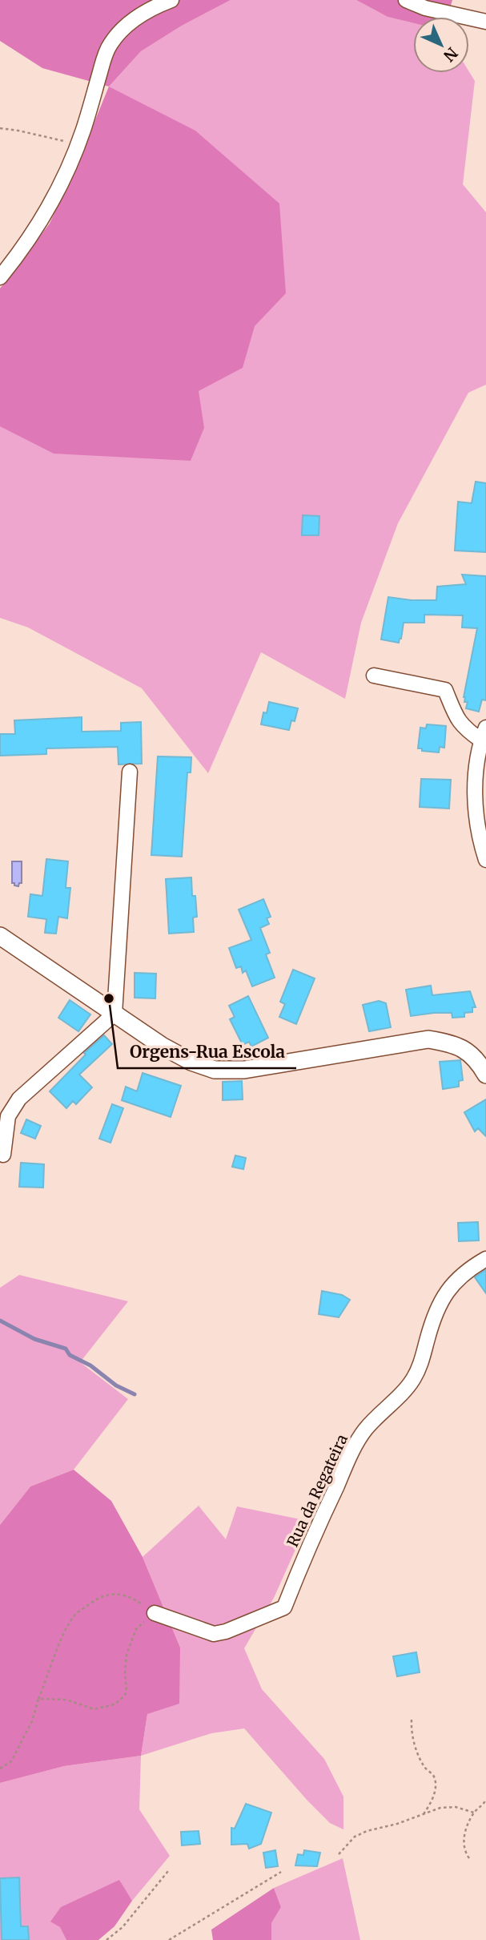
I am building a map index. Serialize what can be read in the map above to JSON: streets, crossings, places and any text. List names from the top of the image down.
{
  "streets": {
    "street": ["Rua da Regateira"]
  },
  "places": ["Orgens-Rua Escola"],
  "north": "bottom right"
}
